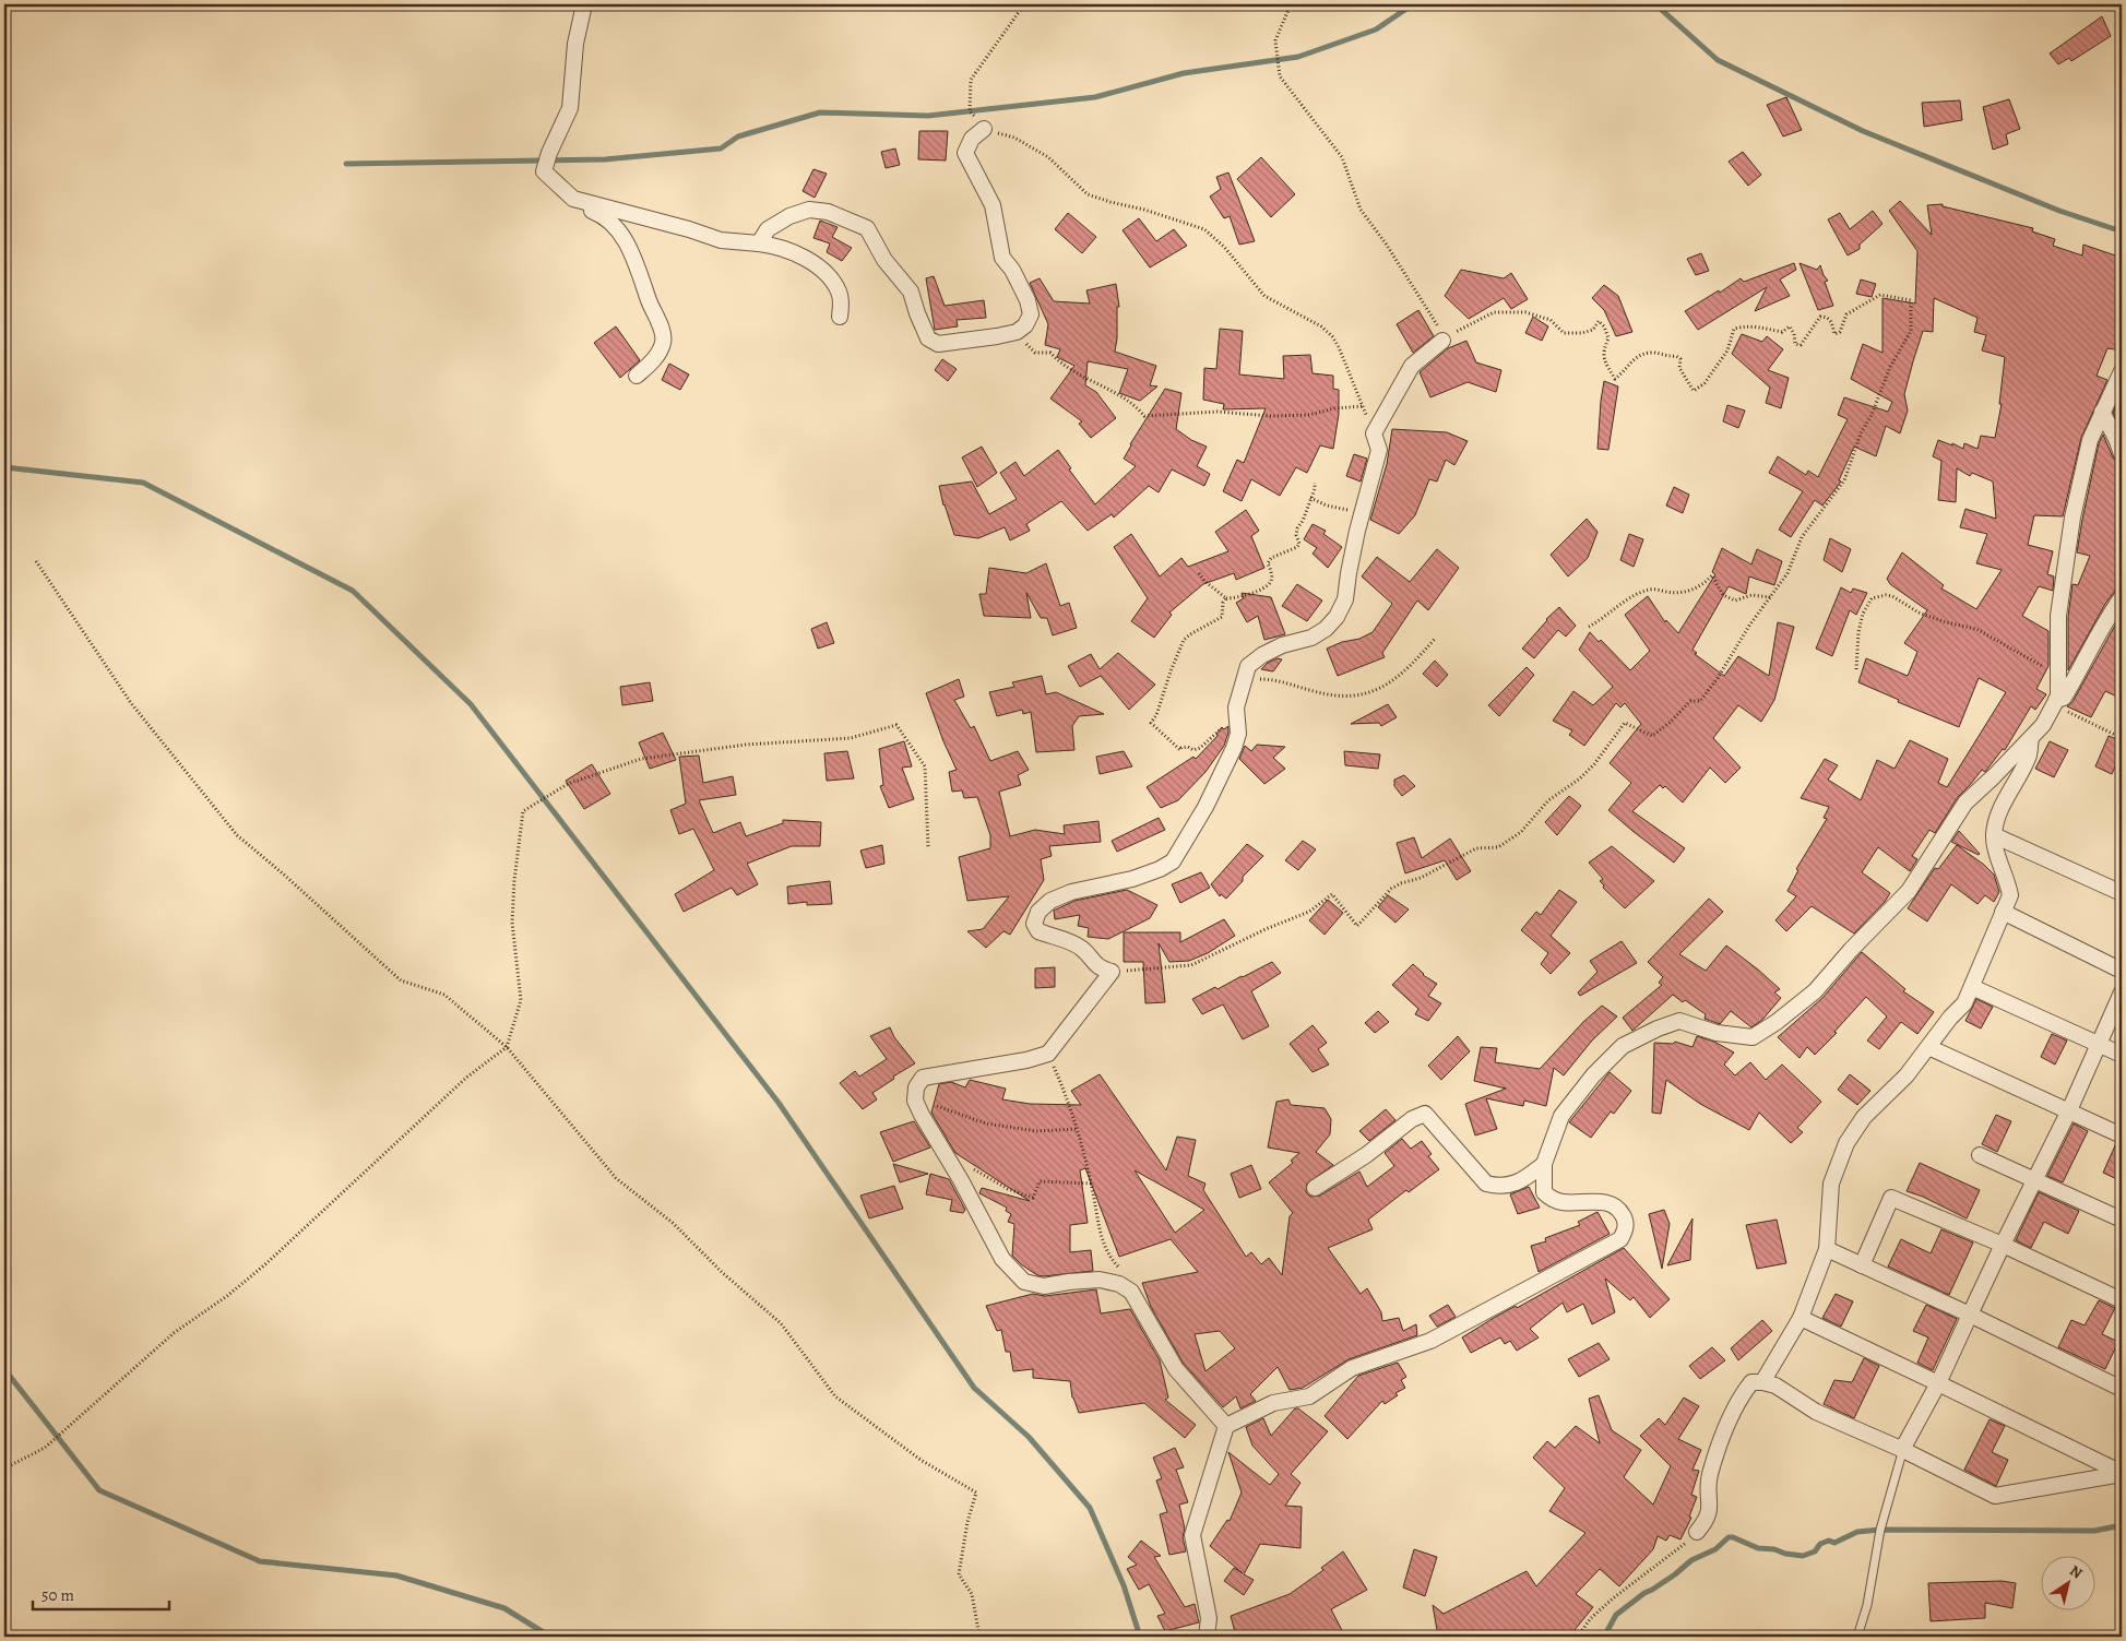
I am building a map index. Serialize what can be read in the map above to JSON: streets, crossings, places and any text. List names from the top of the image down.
{
  "scale_bar": "50 m",
  "north": "top right"
}
